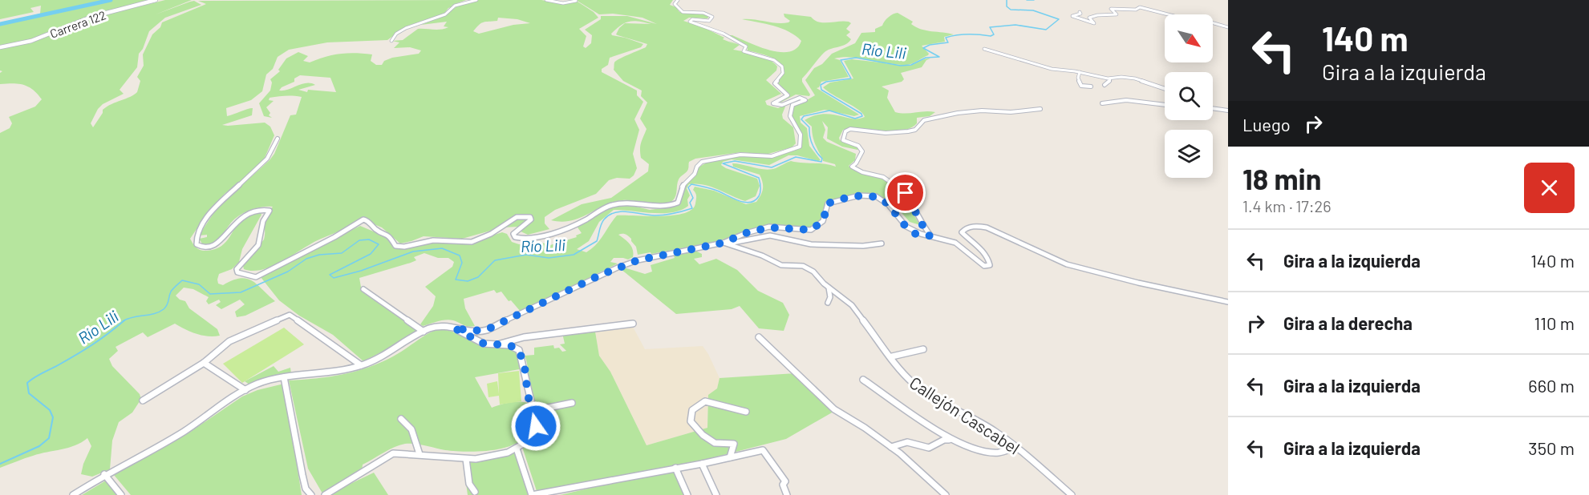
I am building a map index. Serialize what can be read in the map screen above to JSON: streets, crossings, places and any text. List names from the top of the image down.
{
  "streets": {
    "street": ["Carrera 122", "Callejón Cascabel"]
  },
  "water": ["Río Lili"],
  "north": "bottom right",
  "page": {
    "turn": ["140 m", "Gira a la izquierda"],
    "then": "Luego",
    "heading": ["18 min", "1.4 km · 17:26"],
    "list": [
      {
        "name": "Gira a la izquierda",
        "value": "140 m"
      },
      {
        "name": "Gira a la derecha",
        "value": "110 m"
      },
      {
        "name": "Gira a la izquierda",
        "value": "660 m"
      },
      {
        "name": "Gira a la izquierda",
        "value": "350 m"
      }
    ]
  }
}
